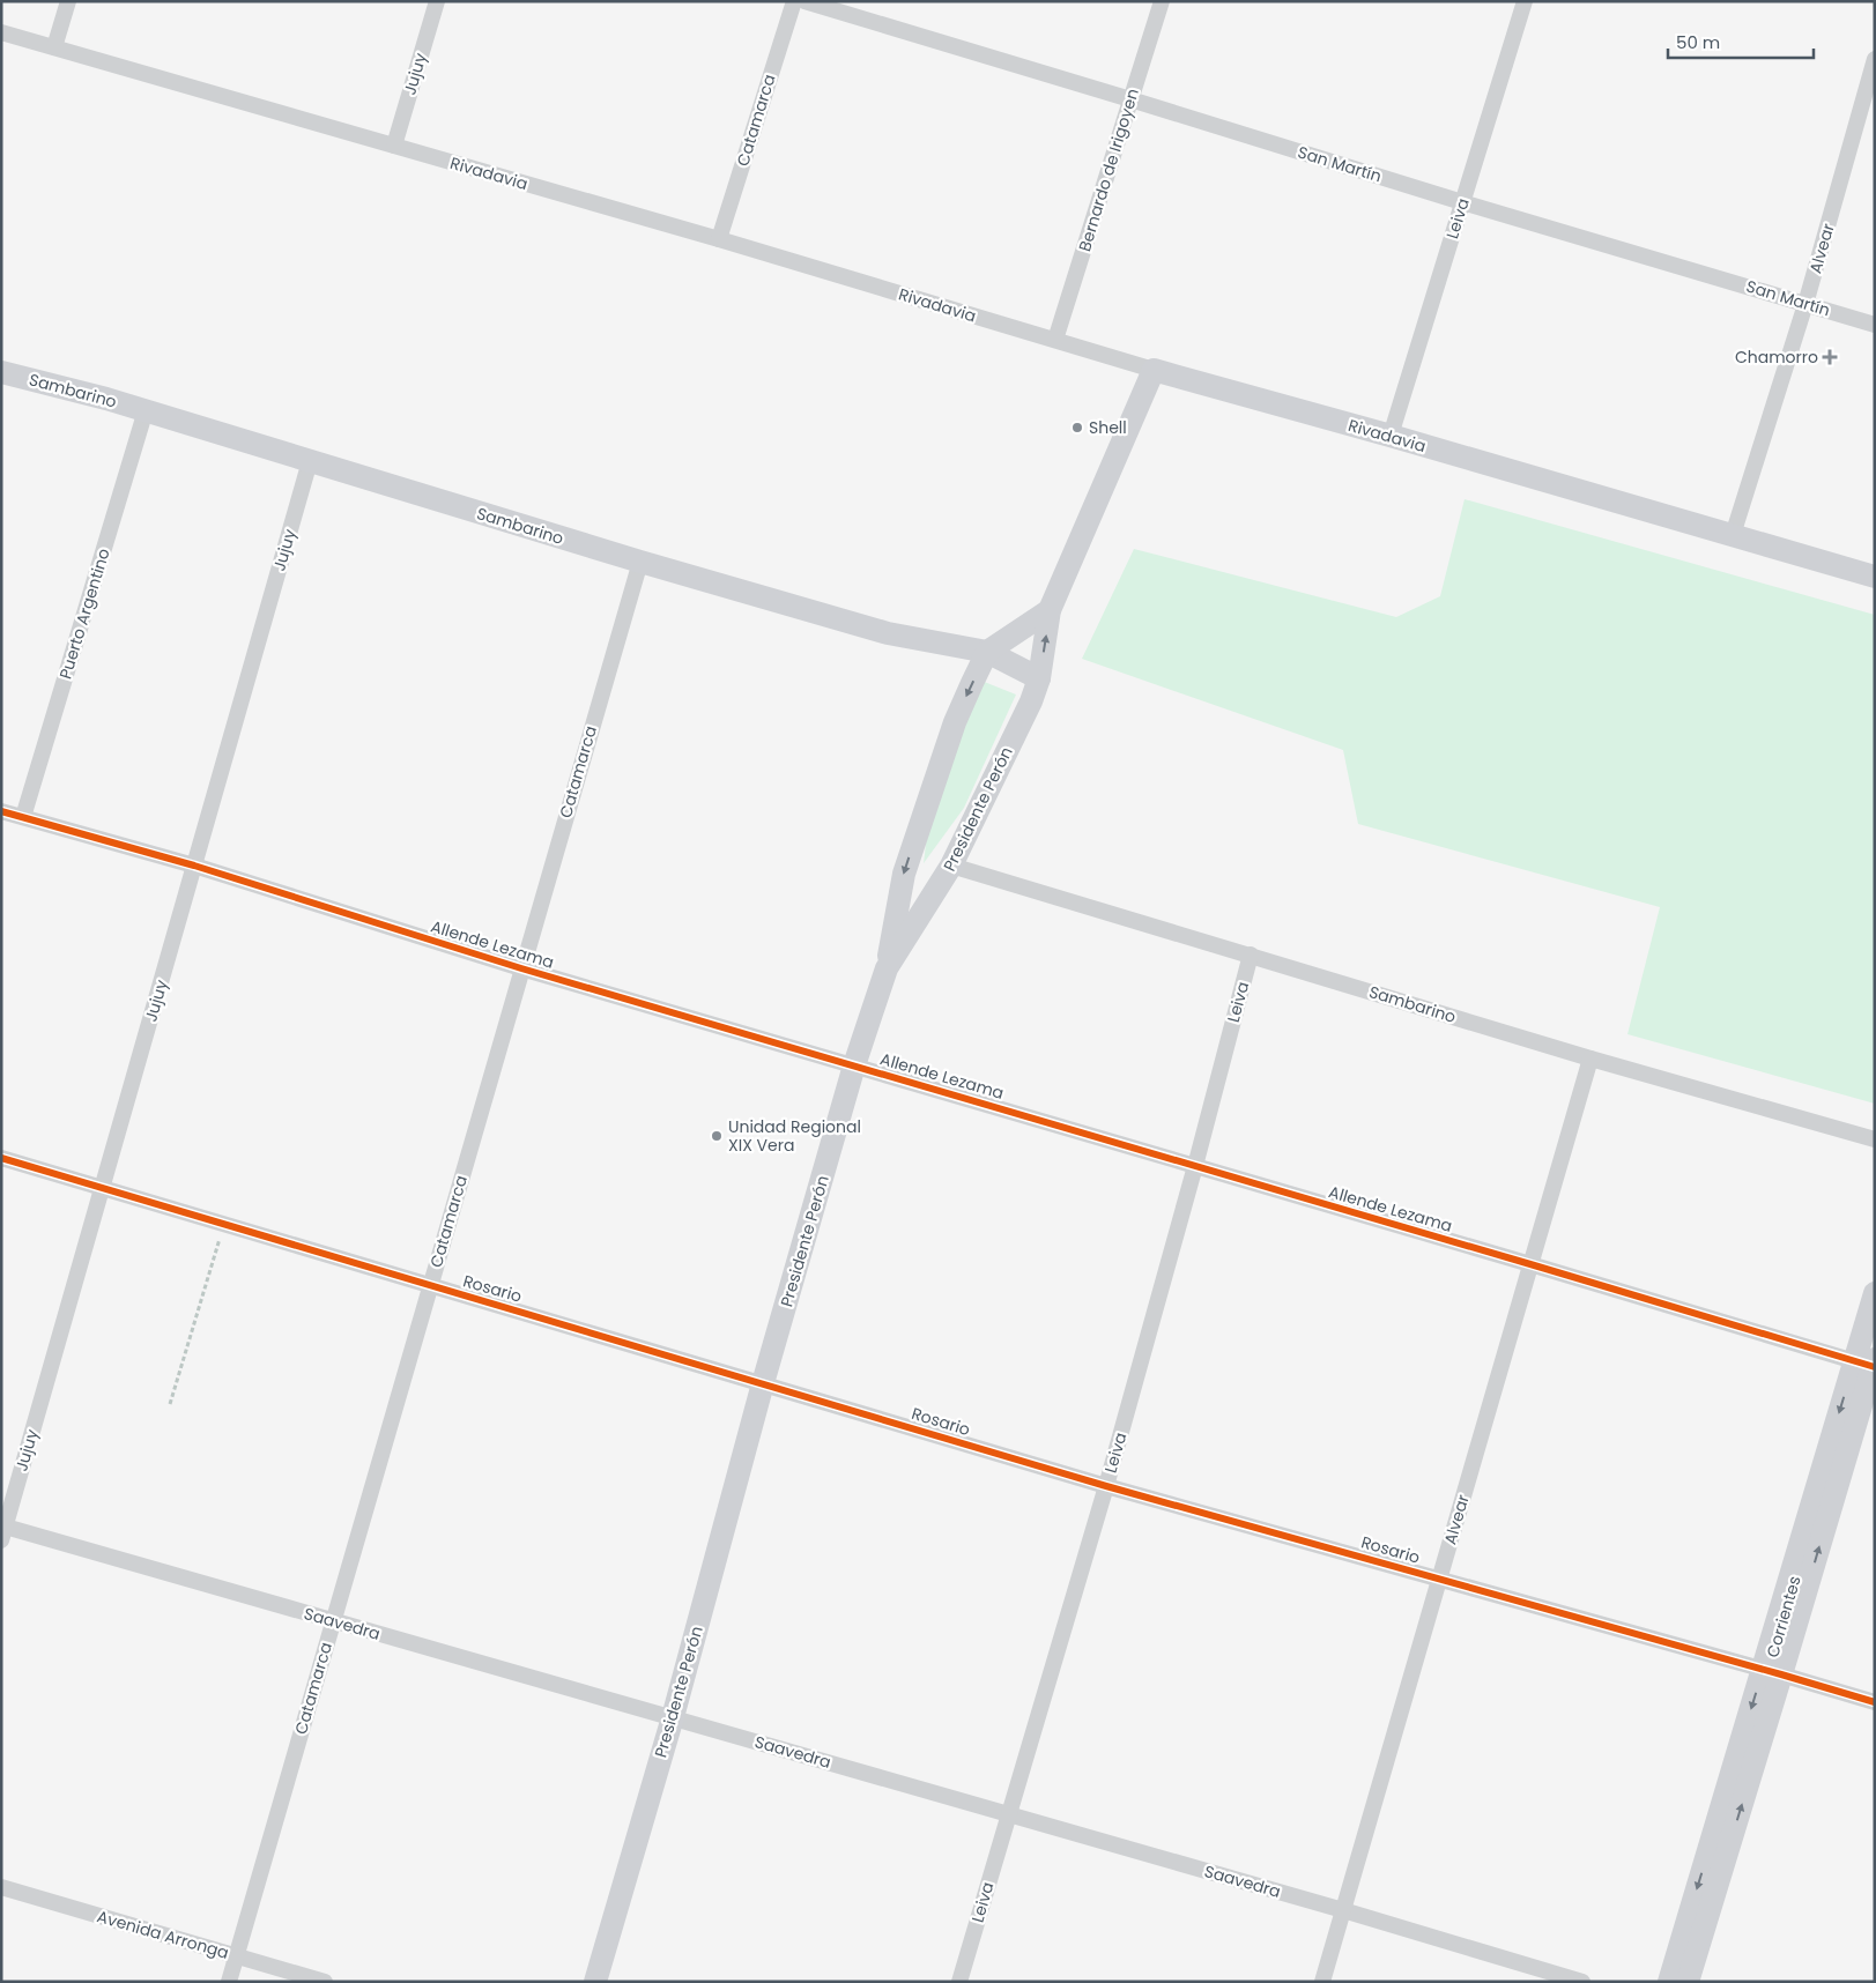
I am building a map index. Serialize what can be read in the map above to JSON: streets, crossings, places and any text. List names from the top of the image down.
{
  "streets": {
    "street": [
      "Jujuy",
      "Catamarca",
      "San Martín",
      "Bernardo de Irigoyen",
      "Rivadavia",
      "Leiva",
      "Alvear",
      "Sambarino",
      "Puerto Argentino",
      "Presidente Perón",
      "Allende Lezama",
      "Rosario",
      "Corrientes",
      "Saavedra",
      "Avenida Arronga"
    ]
  },
  "crossings": [
    ["Jujuy", "Rivadavia"],
    ["Jujuy", "Sambarino"],
    ["Jujuy", "Allende Lezama"],
    ["Jujuy", "Rosario"],
    ["Jujuy", "Saavedra"],
    ["Catamarca", "Rivadavia"],
    ["Catamarca", "Sambarino"],
    ["Catamarca", "Allende Lezama"],
    ["Catamarca", "Rosario"],
    ["Catamarca", "Saavedra"],
    ["Catamarca", "Avenida Arronga"],
    ["San Martín", "Bernardo de Irigoyen"],
    ["San Martín", "Leiva"],
    ["San Martín", "Alvear"],
    ["Bernardo de Irigoyen", "Rivadavia"],
    ["Rivadavia", "Leiva"],
    ["Rivadavia", "Alvear"],
    ["Rivadavia", "Presidente Perón"],
    ["Leiva", "Sambarino"],
    ["Leiva", "Allende Lezama"],
    ["Leiva", "Rosario"],
    ["Leiva", "Saavedra"],
    ["Alvear", "Sambarino"],
    ["Alvear", "Allende Lezama"],
    ["Alvear", "Rosario"],
    ["Alvear", "Saavedra"],
    ["Sambarino", "Puerto Argentino"],
    ["Sambarino", "Presidente Perón"],
    ["Puerto Argentino", "Allende Lezama"],
    ["Presidente Perón", "Allende Lezama"],
    ["Presidente Perón", "Rosario"],
    ["Presidente Perón", "Saavedra"],
    ["Allende Lezama", "Corrientes"],
    ["Rosario", "Corrientes"]
  ],
  "places": {
    "health": ["Chamorro"],
    "other": ["Shell", "Unidad Regional XIX Vera"]
  },
  "scale_bar": "50 m"
}
